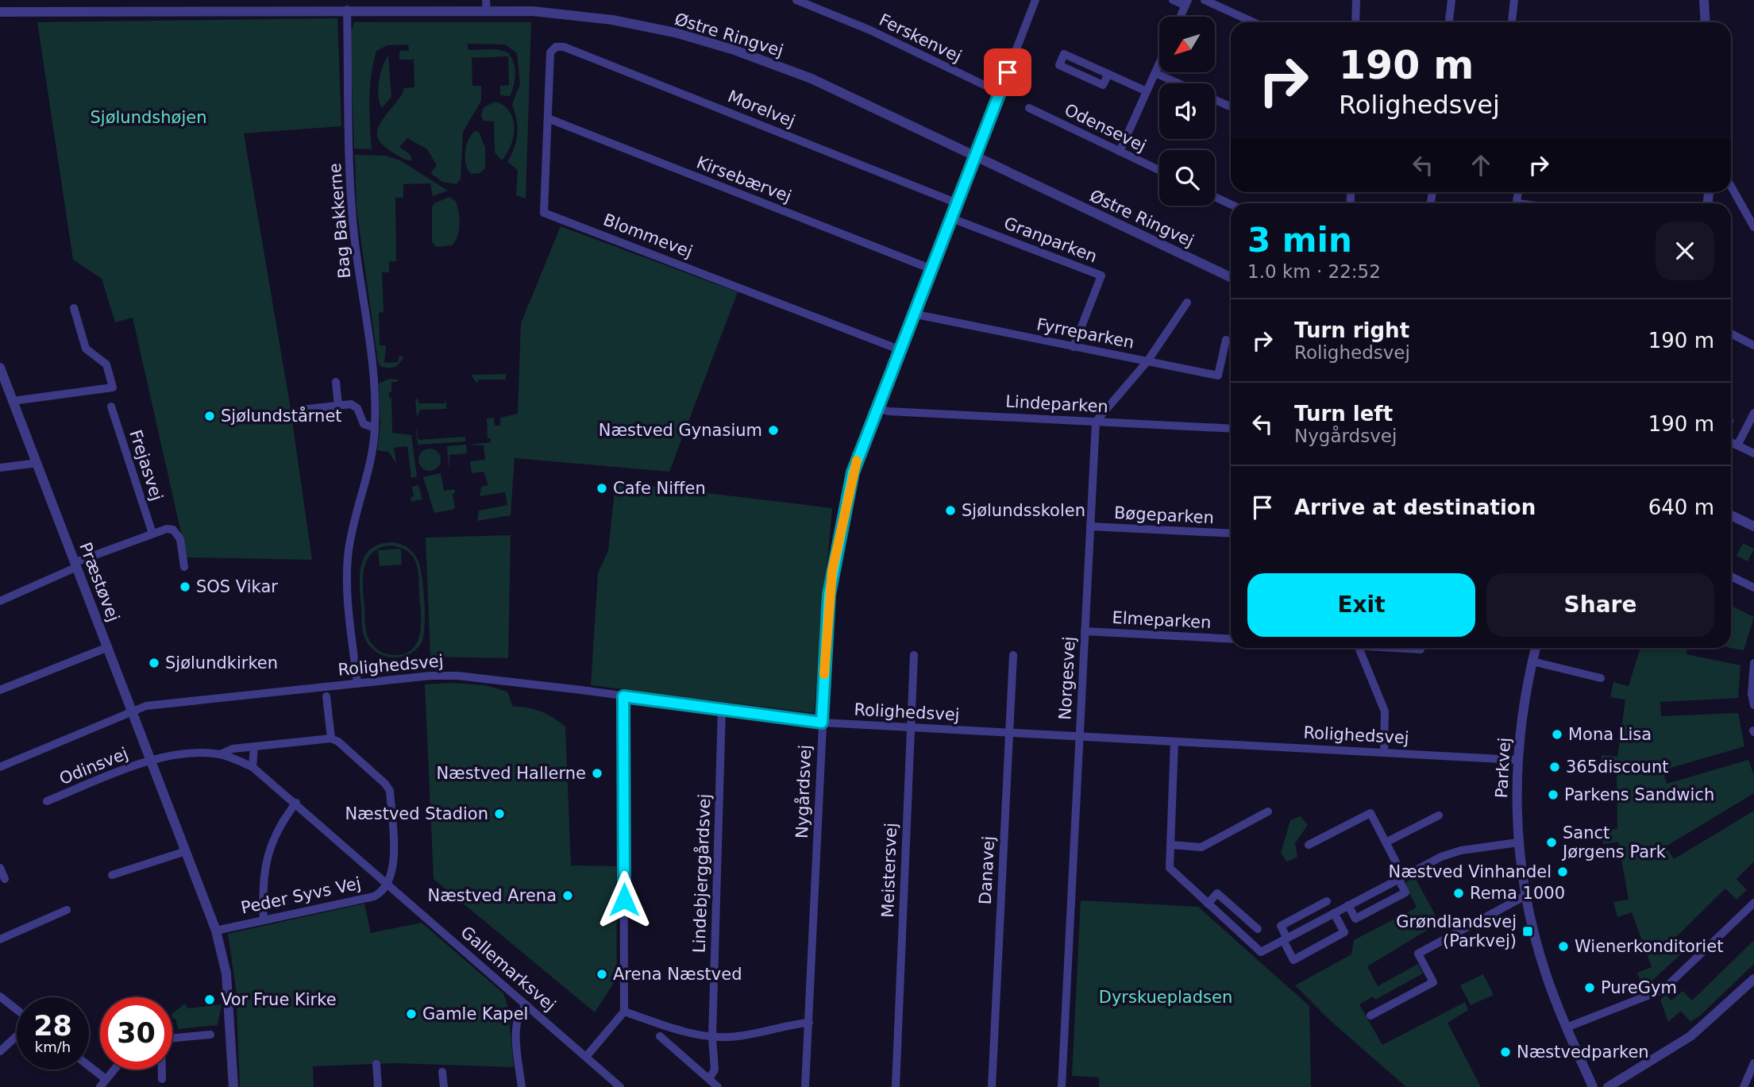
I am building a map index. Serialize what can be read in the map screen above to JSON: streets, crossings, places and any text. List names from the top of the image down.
{
  "streets": {
    "street": [
      "Østre Ringvej",
      "Ferskenvej",
      "Morelvej",
      "Odensevej",
      "Kirsebærvej",
      "Bag Bakkerne",
      "Blommevej",
      "Granparken",
      "Fyrreparken",
      "Lindeparken",
      "Frejasvej",
      "Bøgeparken",
      "Præstøvej",
      "Elmeparken",
      "Rolighedsvej",
      "Norgesvej",
      "Odinsvej",
      "Parkvej",
      "Nygårdsvej",
      "Meistersvej",
      "Danavej",
      "Lindebjerggårdsvej",
      "Peder Syvs Vej",
      "Gallemarksvej"
    ]
  },
  "crossings": [
    ["Østre Ringvej", "Bag Bakkerne"],
    ["Østre Ringvej", "Nygårdsvej"],
    ["Ferskenvej", "Nygårdsvej"],
    ["Morelvej", "Blommevej"],
    ["Morelvej", "Nygårdsvej"],
    ["Kirsebærvej", "Blommevej"],
    ["Kirsebærvej", "Nygårdsvej"],
    ["Bag Bakkerne", "Rolighedsvej"],
    ["Blommevej", "Nygårdsvej"],
    ["Granparken", "Fyrreparken"],
    ["Granparken", "Nygårdsvej"],
    ["Fyrreparken", "Nygårdsvej"],
    ["Lindeparken", "Norgesvej"],
    ["Lindeparken", "Nygårdsvej"],
    ["Bøgeparken", "Norgesvej"],
    ["Præstøvej", "Rolighedsvej"],
    ["Præstøvej", "Odinsvej"],
    ["Præstøvej", "Peder Syvs Vej"],
    ["Præstøvej", "Gallemarksvej"],
    ["Elmeparken", "Norgesvej"],
    ["Rolighedsvej", "Norgesvej"],
    ["Rolighedsvej", "Parkvej"],
    ["Rolighedsvej", "Nygårdsvej"],
    ["Rolighedsvej", "Meistersvej"],
    ["Rolighedsvej", "Danavej"],
    ["Rolighedsvej", "Lindebjerggårdsvej"],
    ["Odinsvej", "Gallemarksvej"],
    ["Peder Syvs Vej", "Gallemarksvej"]
  ],
  "parks": ["Sjølundshøjen", "Dyrskuepladsen"],
  "places": {
    "other": [
      "Sjølundstårnet",
      "Næstved Gynasium",
      "Cafe Niffen",
      "Sjølundsskolen",
      "SOS Vikar",
      "Sjølundkirken",
      "Mona Lisa",
      "365discount",
      "Næstved Hallerne",
      "Parkens Sandwich",
      "Næstved Stadion",
      "Sanct Jørgens Park",
      "Næstved Vinhandel",
      "Rema 1000",
      "Næstved Arena",
      "Wienerkonditoriet",
      "Arena Næstved",
      "PureGym",
      "Vor Frue Kirke",
      "Gamle Kapel",
      "Næstvedparken"
    ],
    "transit": ["Grøndlandsvej (Parkvej)"]
  },
  "north": "bottom left",
  "page": {
    "turn": ["190 m", "Rolighedsvej"],
    "heading": ["3 min", "1.0 km · 22:52"],
    "list": [
      {
        "name": "Turn right",
        "note": "Rolighedsvej",
        "value": "190 m"
      },
      {
        "name": "Turn left",
        "note": "Nygårdsvej",
        "value": "190 m"
      },
      {
        "name": "Arrive at destination",
        "value": "640 m"
      }
    ],
    "buttons": ["Exit", "Share"],
    "speed": "28 km/h",
    "limit": "30"
  }
}
